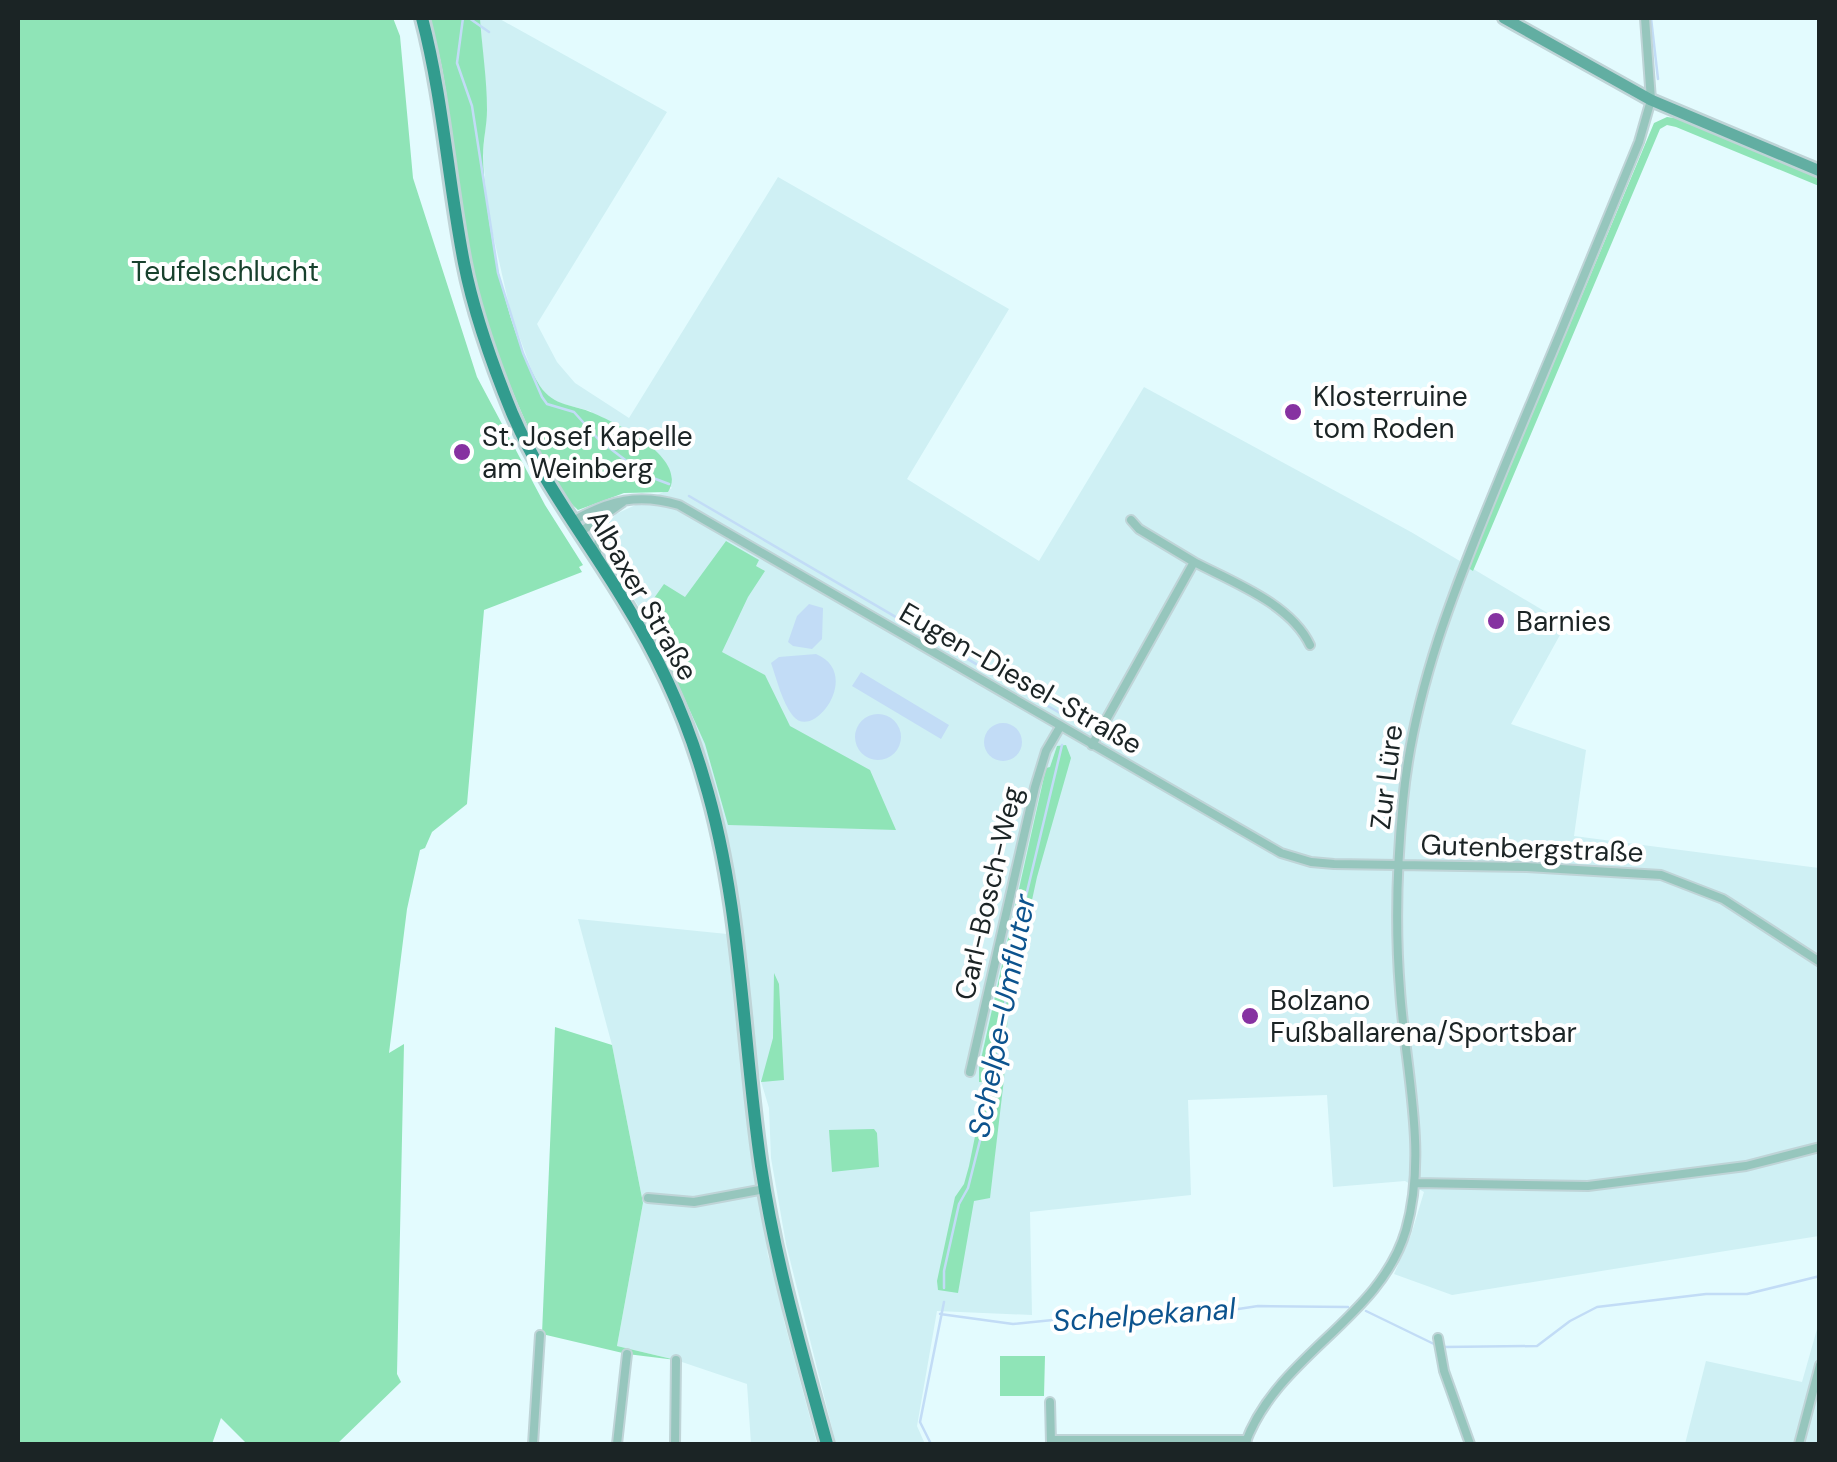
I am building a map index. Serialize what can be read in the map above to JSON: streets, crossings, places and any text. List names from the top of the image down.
{
  "streets": {
    "main road": ["Albaxer Straße"],
    "street": [
      "Eugen-Diesel-Straße",
      "Zur Lüre",
      "Gutenbergstraße",
      "Carl-Bosch-Weg"
    ]
  },
  "crossings": [
    ["Albaxer Straße", "Eugen-Diesel-Straße"],
    ["Eugen-Diesel-Straße", "Zur Lüre"],
    ["Eugen-Diesel-Straße", "Gutenbergstraße"],
    ["Eugen-Diesel-Straße", "Carl-Bosch-Weg"],
    ["Zur Lüre", "Gutenbergstraße"]
  ],
  "water": ["Schelpe-Umfluter", "Schelpekanal"],
  "parks": ["Teufelschlucht"],
  "places": [
    "Klosterruine tom Roden",
    "St. Josef Kapelle am Weinberg",
    "Barnies",
    "Bolzano Fußballarena/Sportsbar"
  ]
}
